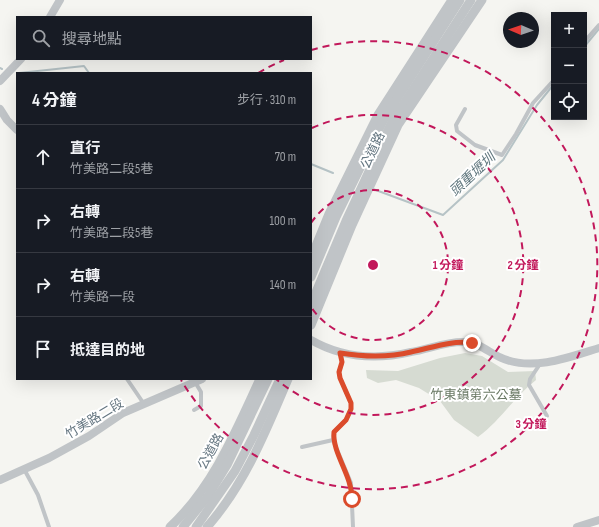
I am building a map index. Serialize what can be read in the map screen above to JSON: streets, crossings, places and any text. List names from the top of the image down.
{
  "streets": {
    "street": ["公道路", "竹美路二段"]
  },
  "water": ["頭重壢圳"],
  "parks": ["竹東鎮第六公墓"],
  "north": "left",
  "page": {
    "map_buttons": ["+", "−"],
    "search": "搜尋地點",
    "heading": ["4 分鐘", "步行 · 310 m"],
    "list": [
      ["直行", "竹美路二段5巷", "70 m"],
      ["右轉", "竹美路二段5巷", "100 m"],
      ["右轉", "竹美路一段", "140 m"],
      "抵達目的地"
    ]
  },
  "rings": ["1 分鐘", "2 分鐘", "3 分鐘"]
}
